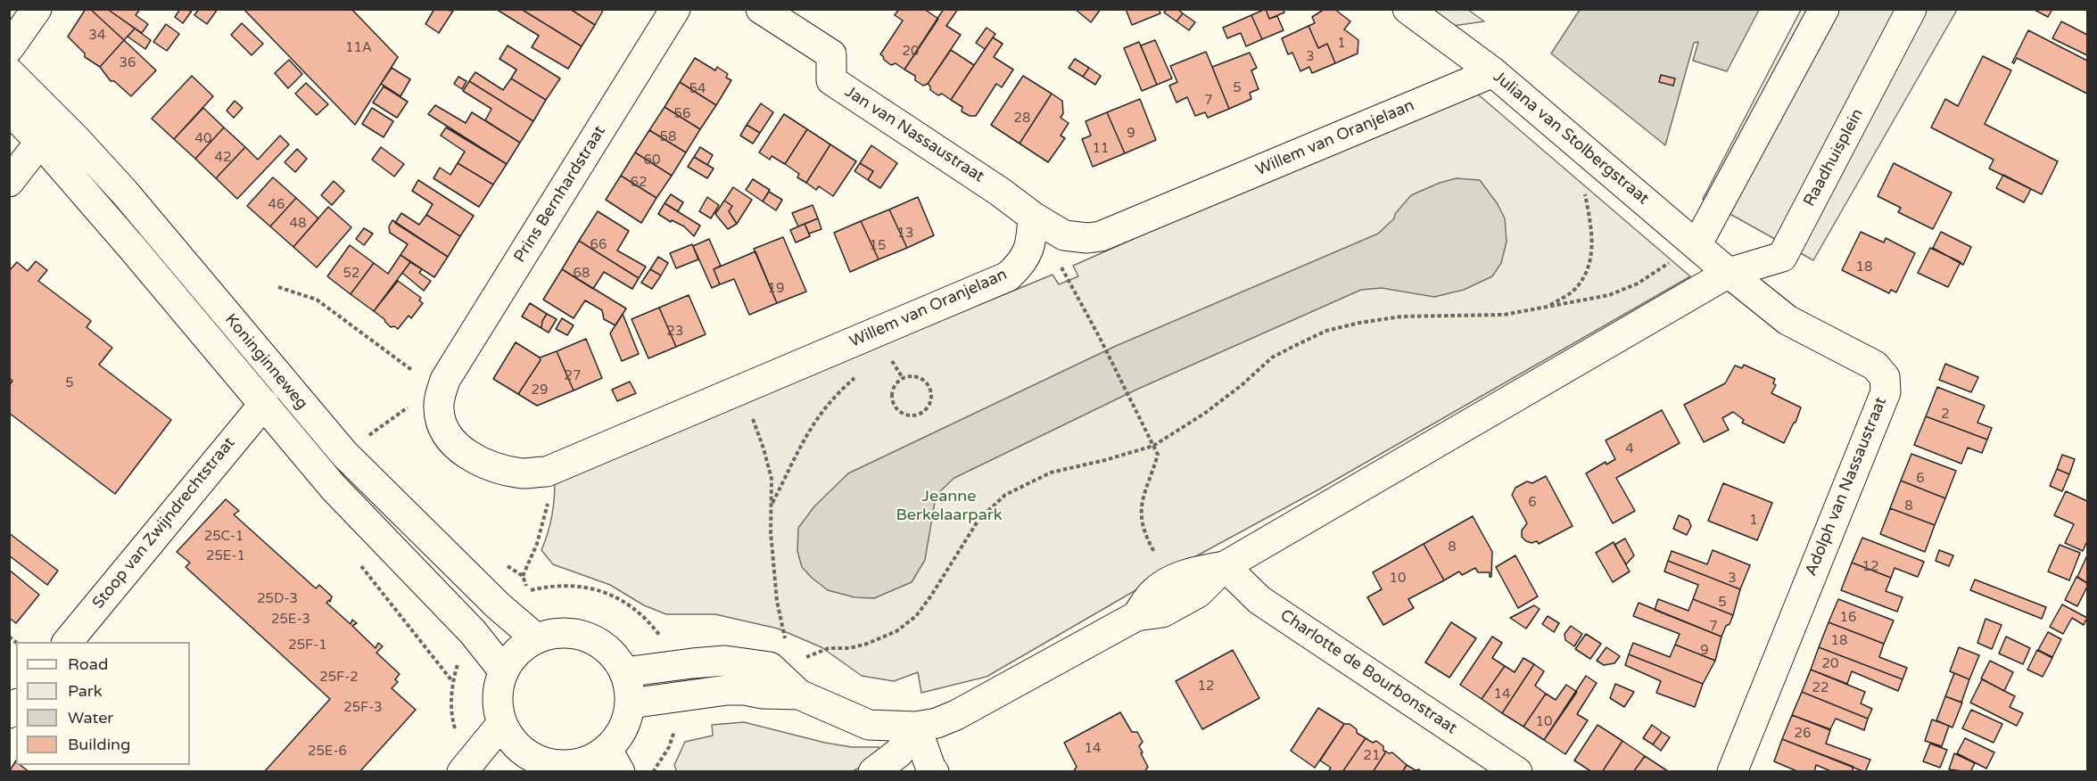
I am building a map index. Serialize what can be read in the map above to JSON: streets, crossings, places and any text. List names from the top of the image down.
{
  "streets": {
    "street": [
      "Jan van Nassaustraat",
      "Willem van Oranjelaan",
      "Juliana van Stolbergstraat",
      "Raadhuisplein",
      "Prins Bernhardstraat",
      "Koninginneweg",
      "Adolph van Nassaustraat",
      "Stoop van Zwijndrechtstraat",
      "Charlotte de Bourbonstraat"
    ]
  },
  "crossings": [
    ["Jan van Nassaustraat", "Willem van Oranjelaan"],
    ["Willem van Oranjelaan", "Juliana van Stolbergstraat"],
    ["Willem van Oranjelaan", "Prins Bernhardstraat"],
    ["Juliana van Stolbergstraat", "Raadhuisplein"],
    ["Juliana van Stolbergstraat", "Adolph van Nassaustraat"],
    ["Raadhuisplein", "Adolph van Nassaustraat"],
    ["Koninginneweg", "Stoop van Zwijndrechtstraat"]
  ],
  "parks": ["Jeanne Berkelaarpark"],
  "house_numbers": [
    "34",
    "1",
    "11A",
    "20",
    "3",
    "36",
    "5",
    "54",
    "7",
    "56",
    "28",
    "9",
    "58",
    "40",
    "11",
    "42",
    "60",
    "62",
    "46",
    "48",
    "13",
    "66",
    "15",
    "18",
    "52",
    "68",
    "19",
    "23",
    "27",
    "5",
    "29",
    "2",
    "4",
    "6",
    "6",
    "8",
    "1",
    "25C-1",
    "8",
    "25E-1",
    "12",
    "10",
    "3",
    "25D-3",
    "5",
    "16",
    "25E-3",
    "7",
    "18",
    "25F-1",
    "9",
    "20",
    "25F-2",
    "12",
    "22",
    "14",
    "25F-3",
    "10",
    "26",
    "14",
    "25E-6",
    "21"
  ],
  "legend": [
    "Road",
    "Park",
    "Water",
    "Building"
  ]
}
